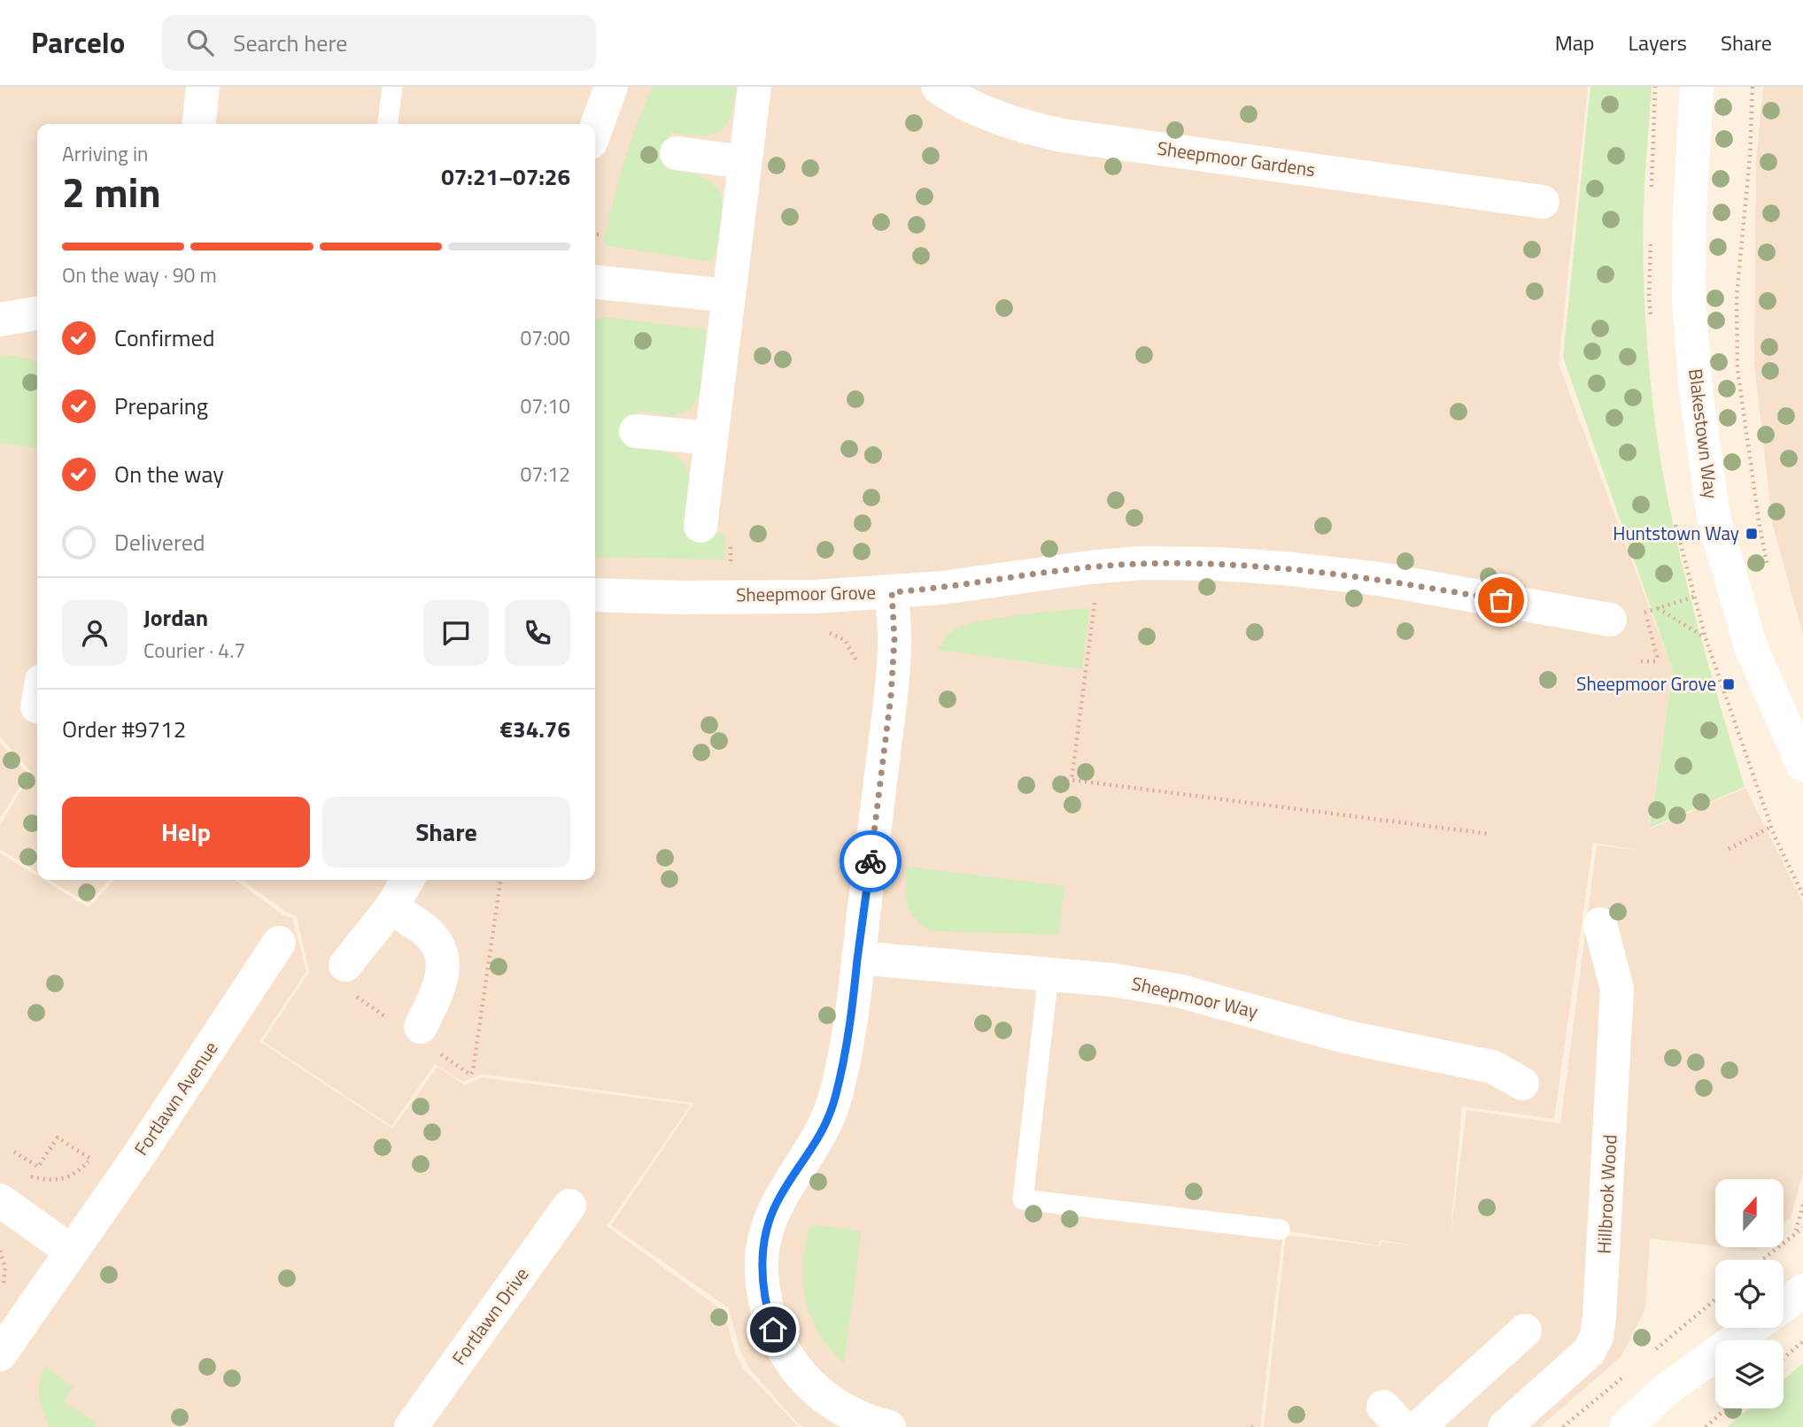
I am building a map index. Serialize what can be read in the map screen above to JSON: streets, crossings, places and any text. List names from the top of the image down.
{
  "streets": {
    "street": [
      "Sheepmoor Gardens",
      "Blakestown Way",
      "Sheepmoor Grove",
      "Sheepmoor Way",
      "Fortlawn Avenue",
      "Hillbrook Wood",
      "Fortlawn Drive"
    ]
  },
  "places": {
    "transit": ["Huntstown Way", "Sheepmoor Grove"]
  },
  "north": "top",
  "page": {
    "header": "Parcelo",
    "search": "Search here",
    "nav": ["Map", "Layers", "Share"],
    "heading": ["2 min", "Arriving in", "07:21–07:26"],
    "panel": [
      "Jordan",
      "Courier · 4.7",
      "Order #9712",
      "€34.76"
    ],
    "bar": "On the way · 90 m",
    "list": [
      ["Confirmed", "07:00"],
      ["Preparing", "07:10"],
      ["On the way", "07:12"],
      "Delivered"
    ],
    "buttons": ["Help", "Share"]
  }
}
